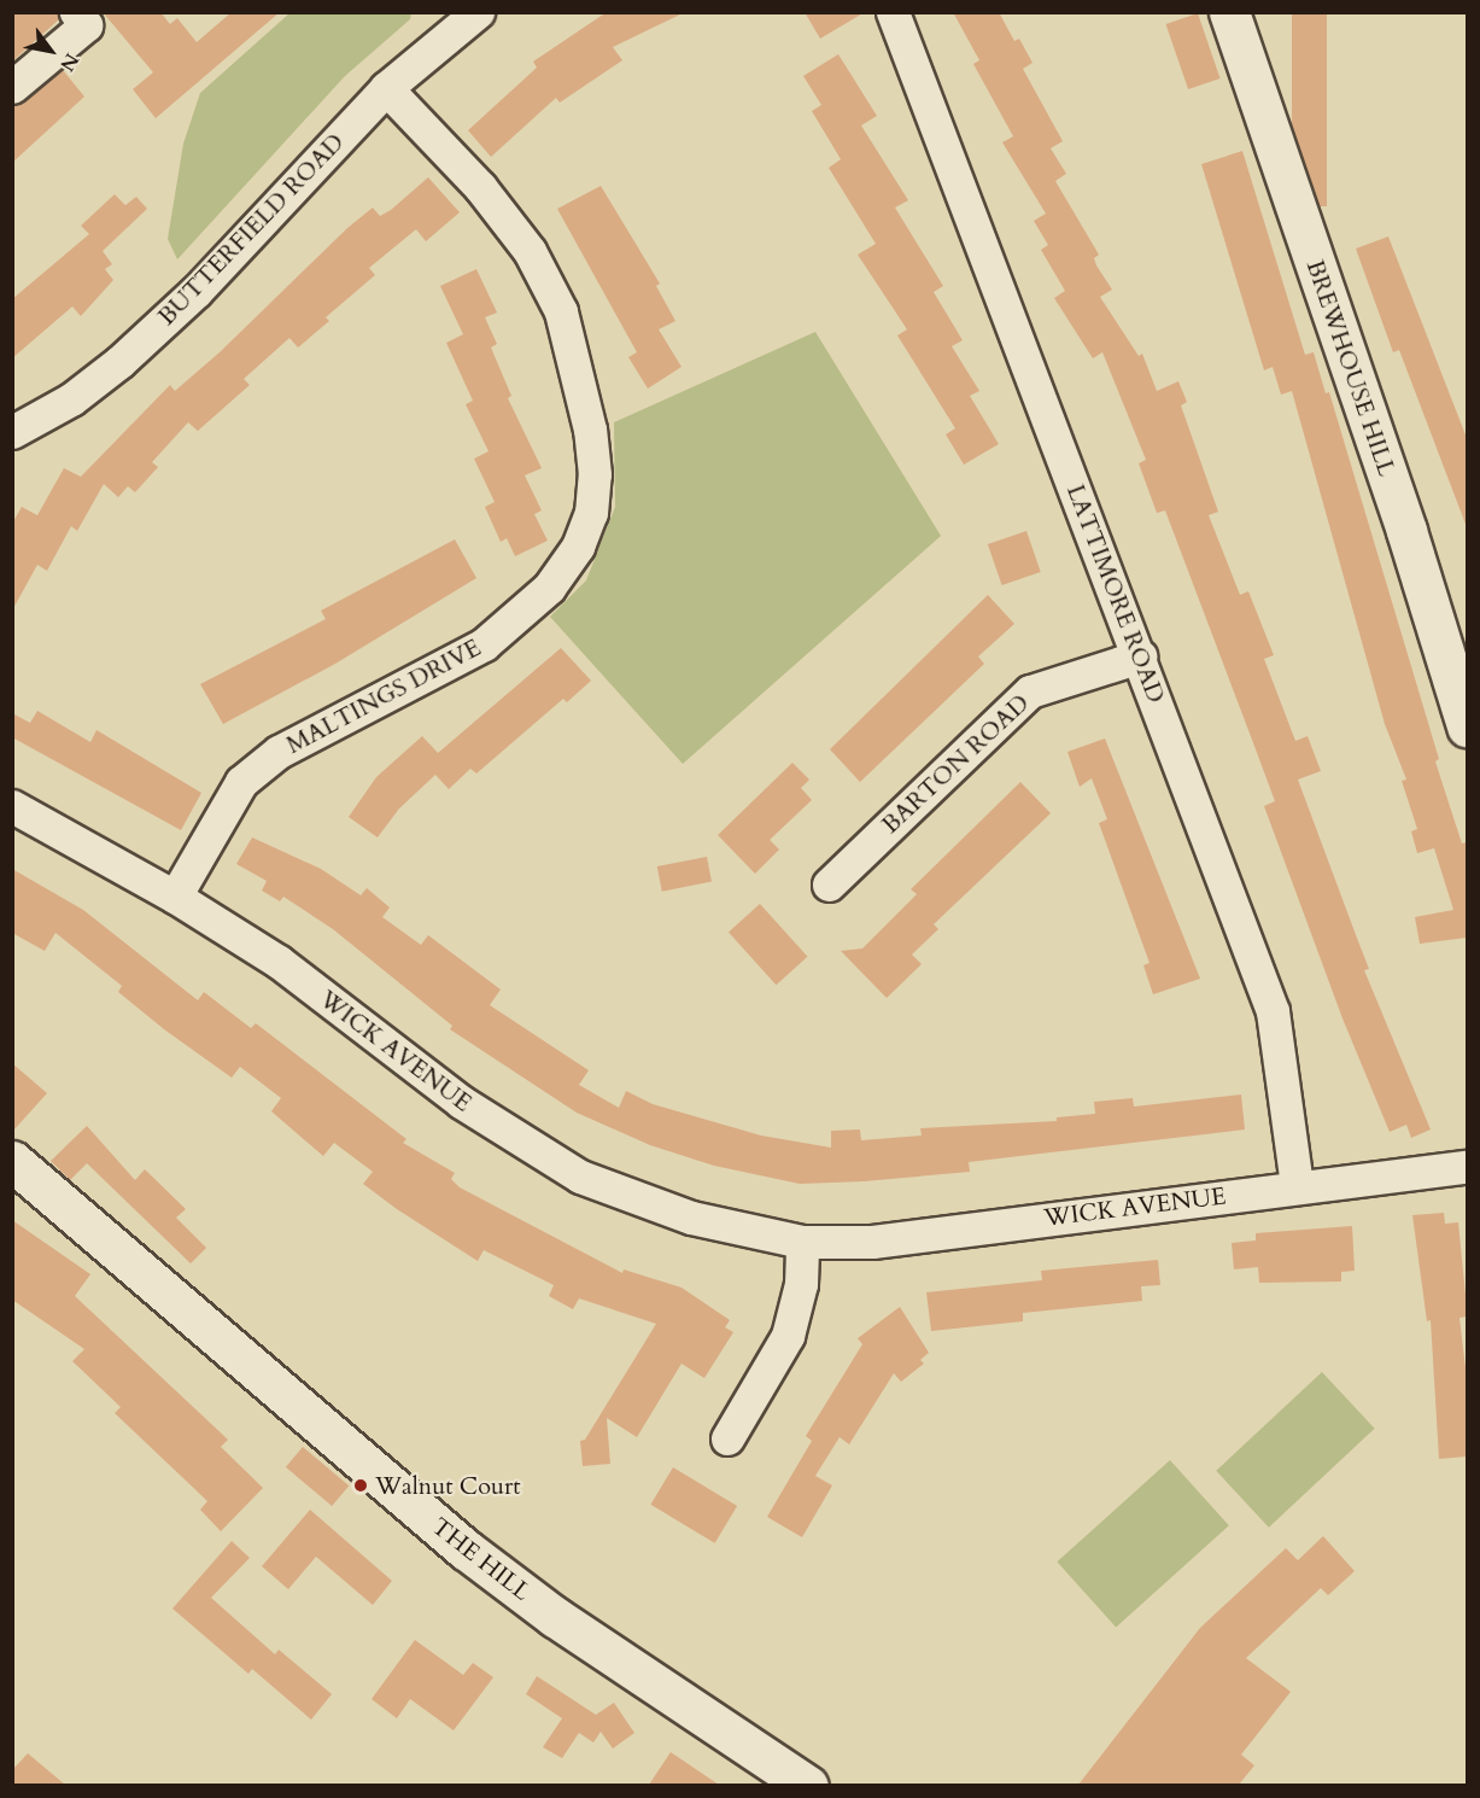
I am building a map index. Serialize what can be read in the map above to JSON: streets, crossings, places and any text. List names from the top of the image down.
{
  "streets": {
    "main road": ["BREWHOUSE HILL", "THE HILL"],
    "street": [
      "BUTTERFIELD ROAD",
      "LATTIMORE ROAD",
      "MALTINGS DRIVE",
      "BARTON ROAD",
      "WICK AVENUE"
    ]
  },
  "crossings": [
    ["BUTTERFIELD ROAD", "MALTINGS DRIVE"],
    ["LATTIMORE ROAD", "BARTON ROAD"],
    ["LATTIMORE ROAD", "WICK AVENUE"],
    ["MALTINGS DRIVE", "WICK AVENUE"]
  ],
  "places": ["Walnut Court"],
  "north": "bottom right"
}
